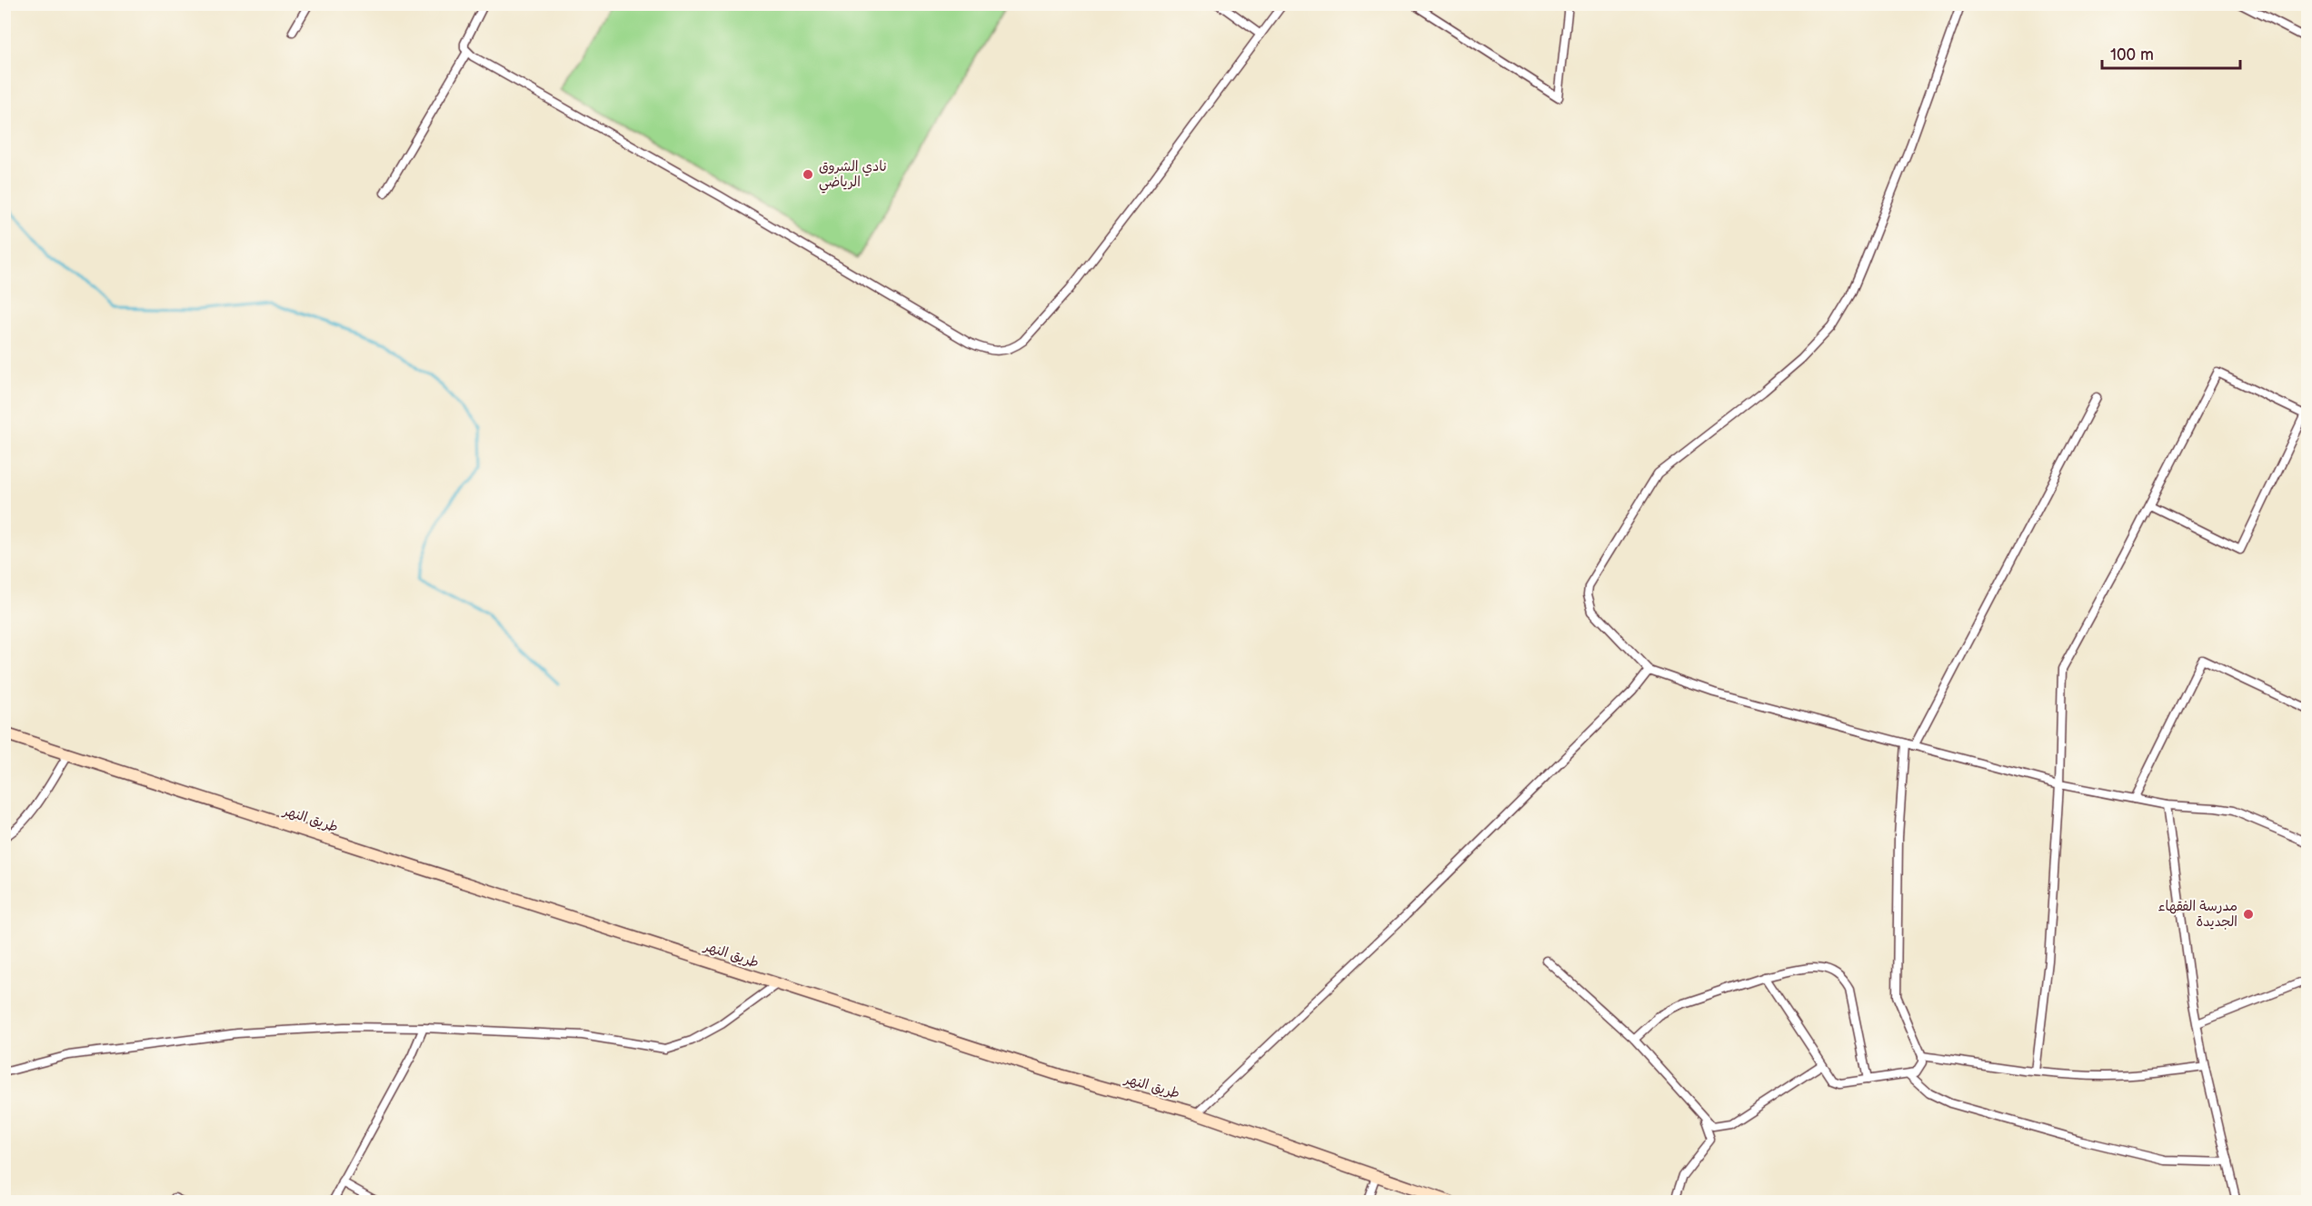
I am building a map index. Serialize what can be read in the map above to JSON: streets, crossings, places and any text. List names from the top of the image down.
{
  "streets": {
    "main road": ["طريق النهر"]
  },
  "places": ["نادي الشروق الرياضي", "مدرسة الفقهاء الجديدة"],
  "scale_bar": "100 m"
}
